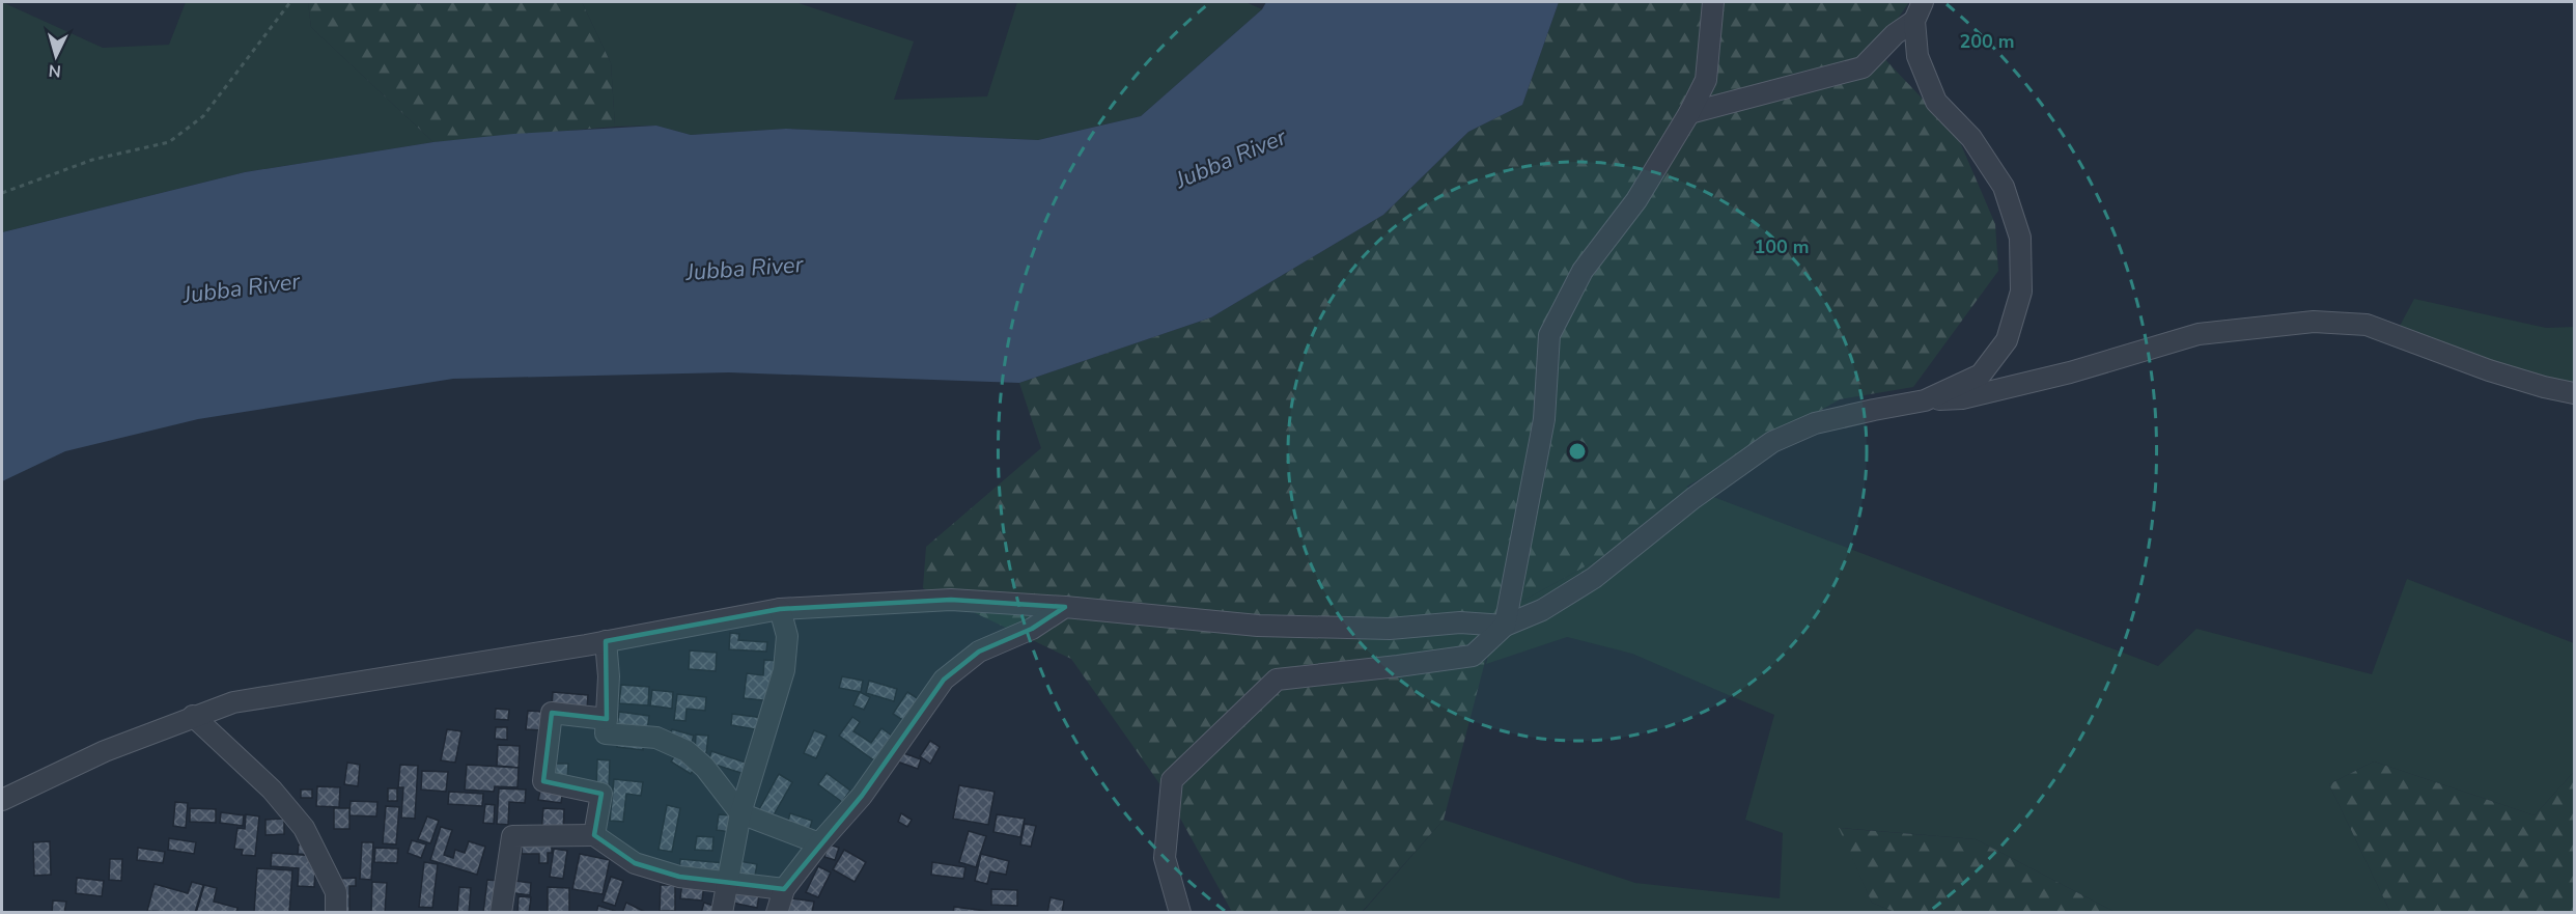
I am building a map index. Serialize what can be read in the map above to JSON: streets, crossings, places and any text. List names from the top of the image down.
{
  "water": ["Jubba River"],
  "north": "bottom",
  "rings": ["200 m", "100 m"]
}
